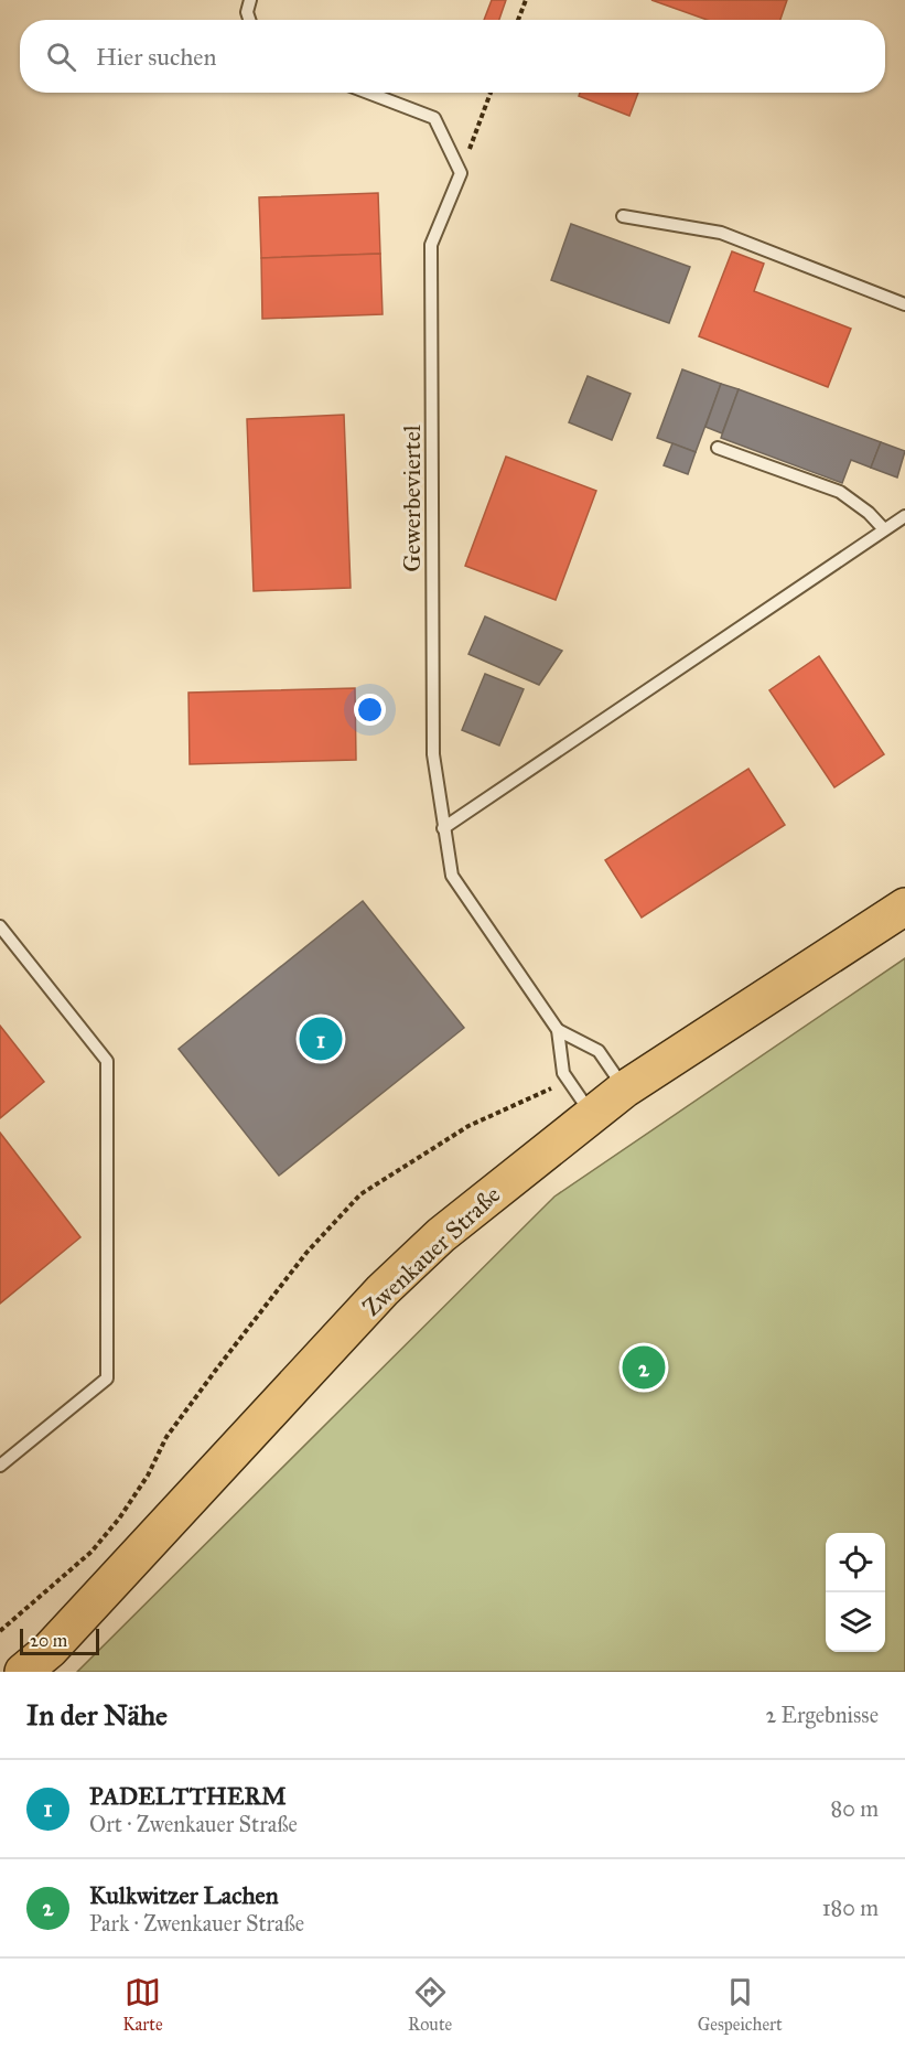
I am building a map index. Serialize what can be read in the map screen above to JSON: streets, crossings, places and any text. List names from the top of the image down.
{
  "streets": {
    "main road": ["Zwenkauer Straße"],
    "lane": ["Gewerbeviertel"]
  },
  "crossings": [
    ["Gewerbeviertel", "Zwenkauer Straße"]
  ],
  "scale_bar": "20 m",
  "page": {
    "search": "Hier suchen",
    "pins": ["1", "2"],
    "scale": "20 m",
    "heading": ["In der Nähe", "2 Ergebnisse"],
    "list": [
      {
        "mark": "1",
        "name": "PADELTTHERM",
        "note": "Ort · Zwenkauer Straße",
        "value": "80 m"
      },
      {
        "mark": "2",
        "name": "Kulkwitzer Lachen",
        "note": "Park · Zwenkauer Straße",
        "value": "180 m"
      }
    ],
    "nav": ["Karte", "Route", "Gespeichert"]
  }
}
